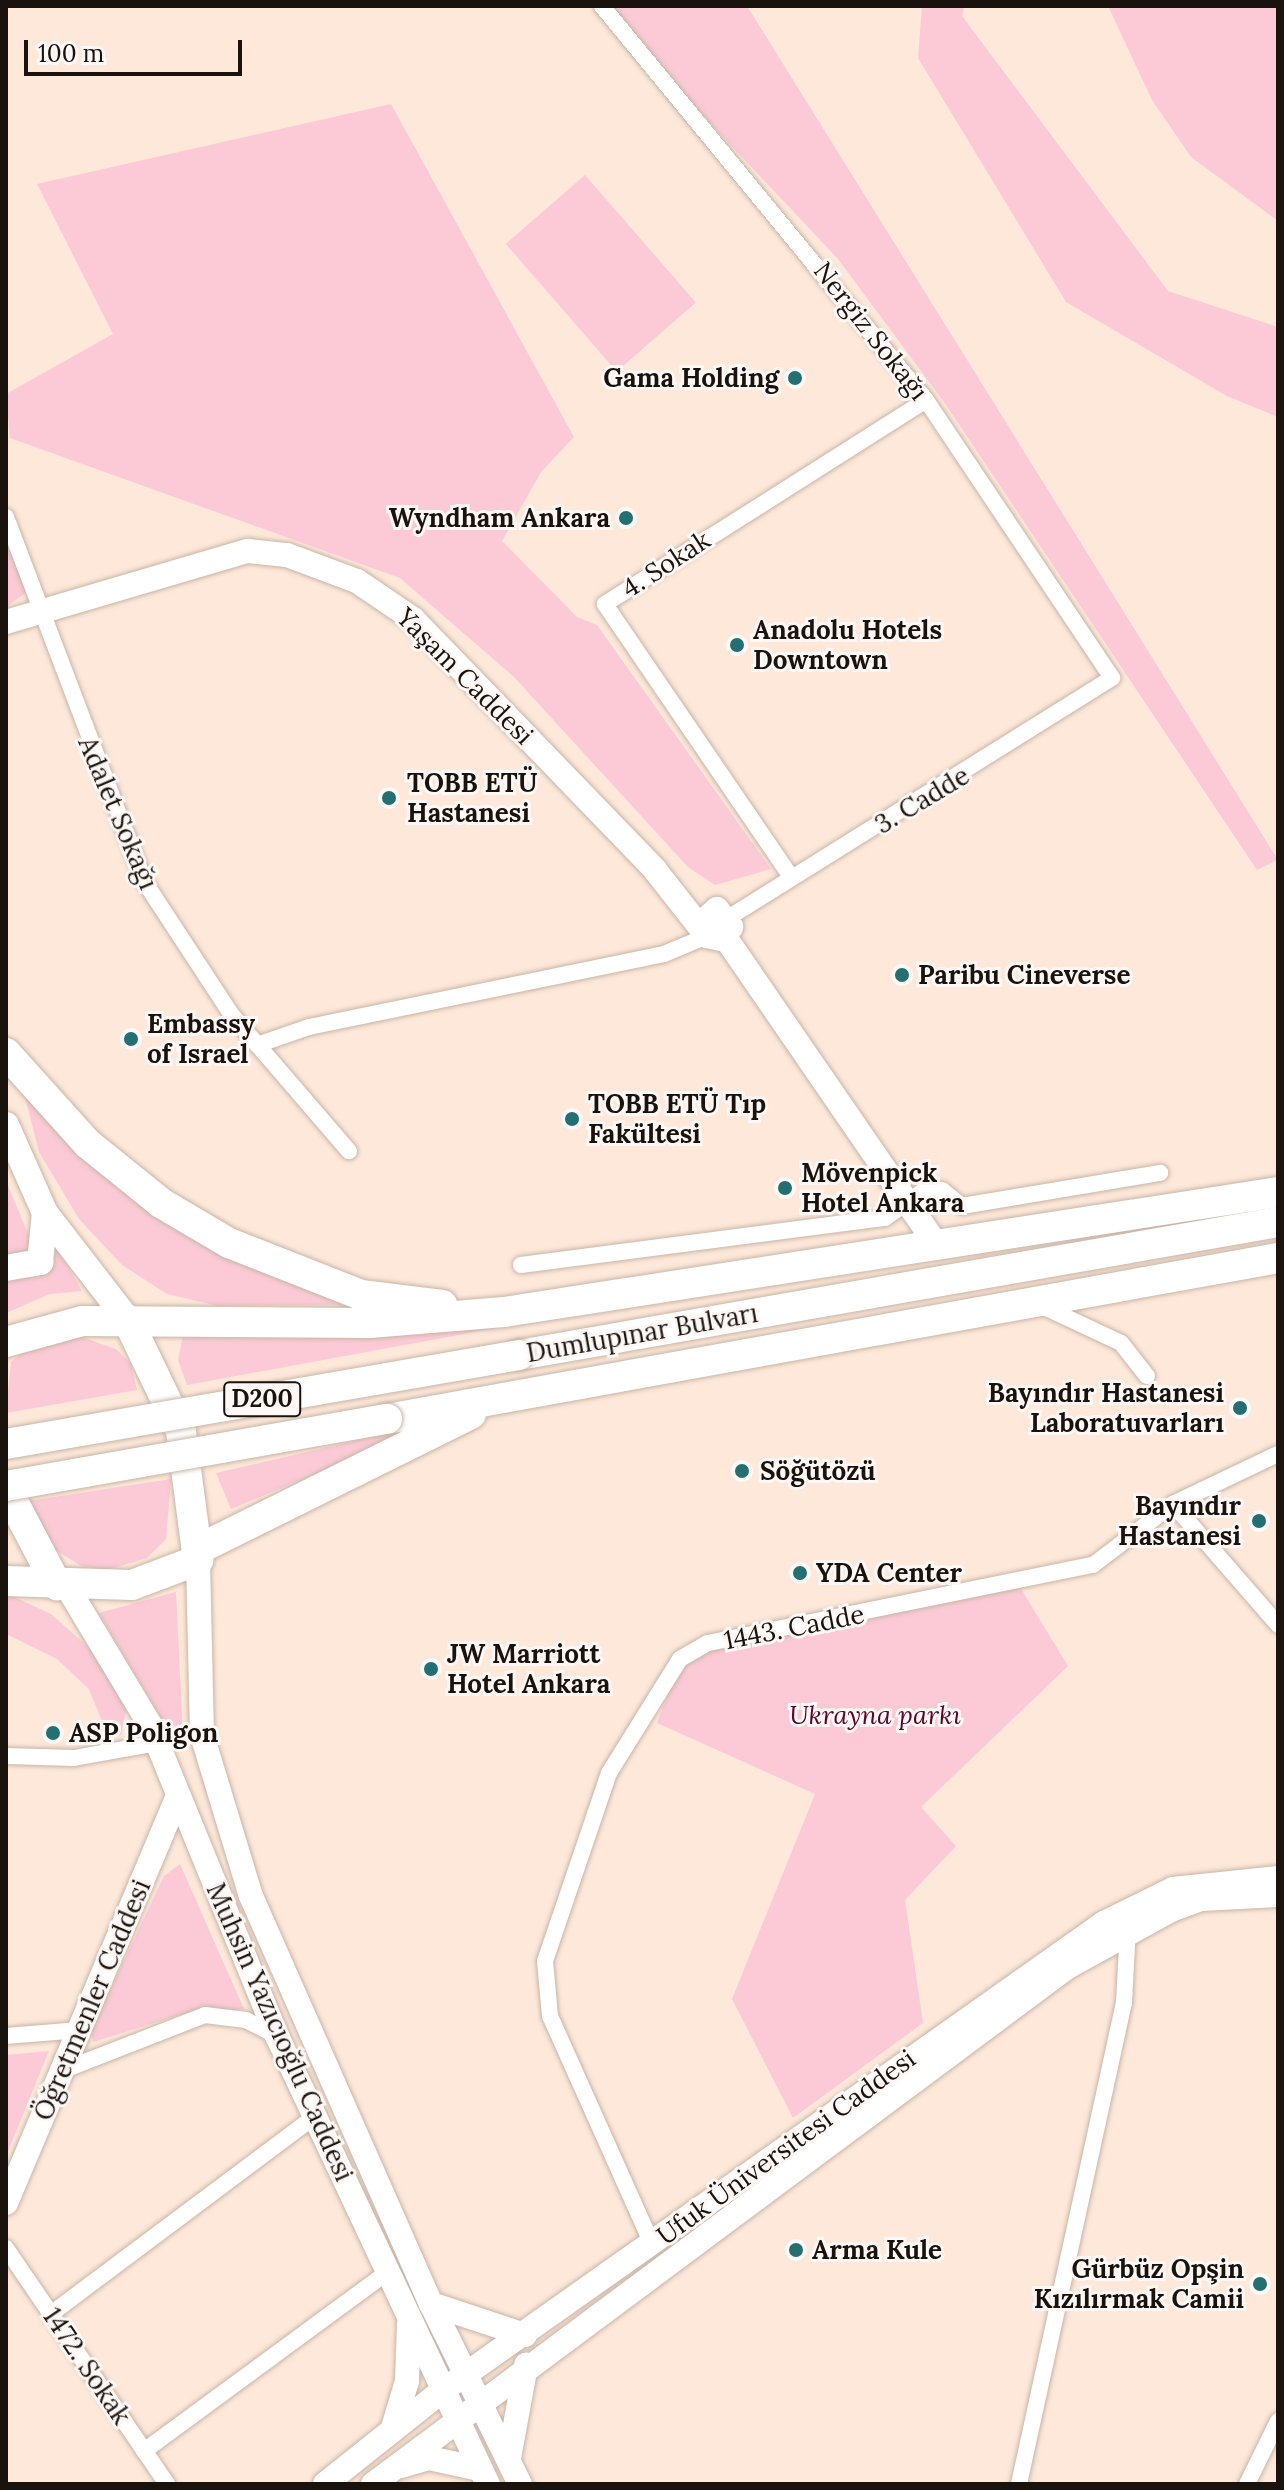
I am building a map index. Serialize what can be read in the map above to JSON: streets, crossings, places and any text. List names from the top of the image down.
{
  "streets": {
    "highway": ["Dumlupınar Bulvarı", "D200"],
    "main road": [
      "Yaşam Caddesi",
      "Öğretmenler Caddesi",
      "Muhsin Yazıcıoğlu Caddesi",
      "Ufuk Üniversitesi Caddesi"
    ],
    "street": [
      "Nergiz Sokağı",
      "4. Sokak",
      "3. Cadde",
      "Adalet Sokağı",
      "1443. Cadde",
      "1472. Sokak"
    ]
  },
  "crossings": [
    ["Nergiz Sokağı", "4. Sokak"],
    ["Nergiz Sokağı", "3. Cadde"],
    ["4. Sokak", "3. Cadde"],
    ["Yaşam Caddesi", "3. Cadde"],
    ["Yaşam Caddesi", "Adalet Sokağı"],
    ["3. Cadde", "Adalet Sokağı"],
    ["Dumlupınar Bulvarı", "Muhsin Yazıcıoğlu Caddesi"],
    ["1443. Cadde", "Ufuk Üniversitesi Caddesi"],
    ["Öğretmenler Caddesi", "Muhsin Yazıcıoğlu Caddesi"],
    ["Muhsin Yazıcıoğlu Caddesi", "Ufuk Üniversitesi Caddesi"]
  ],
  "parks": ["Ukrayna parkı"],
  "places": [
    "Gama Holding",
    "Wyndham Ankara",
    "Anadolu Hotels Downtown",
    "TOBB ETÜ Hastanesi",
    "Paribu Cineverse",
    "Embassy of Israel",
    "TOBB ETÜ Tıp Fakültesi",
    "Mövenpick Hotel Ankara",
    "Bayındır Hastanesi Laboratuvarları",
    "Söğütözü",
    "Bayındır Hastanesi",
    "YDA Center",
    "JW Marriott Hotel Ankara",
    "ASP Poligon",
    "Arma Kule",
    "Gürbüz Opşin Kızılırmak Camii"
  ],
  "scale_bar": "100 m"
}
